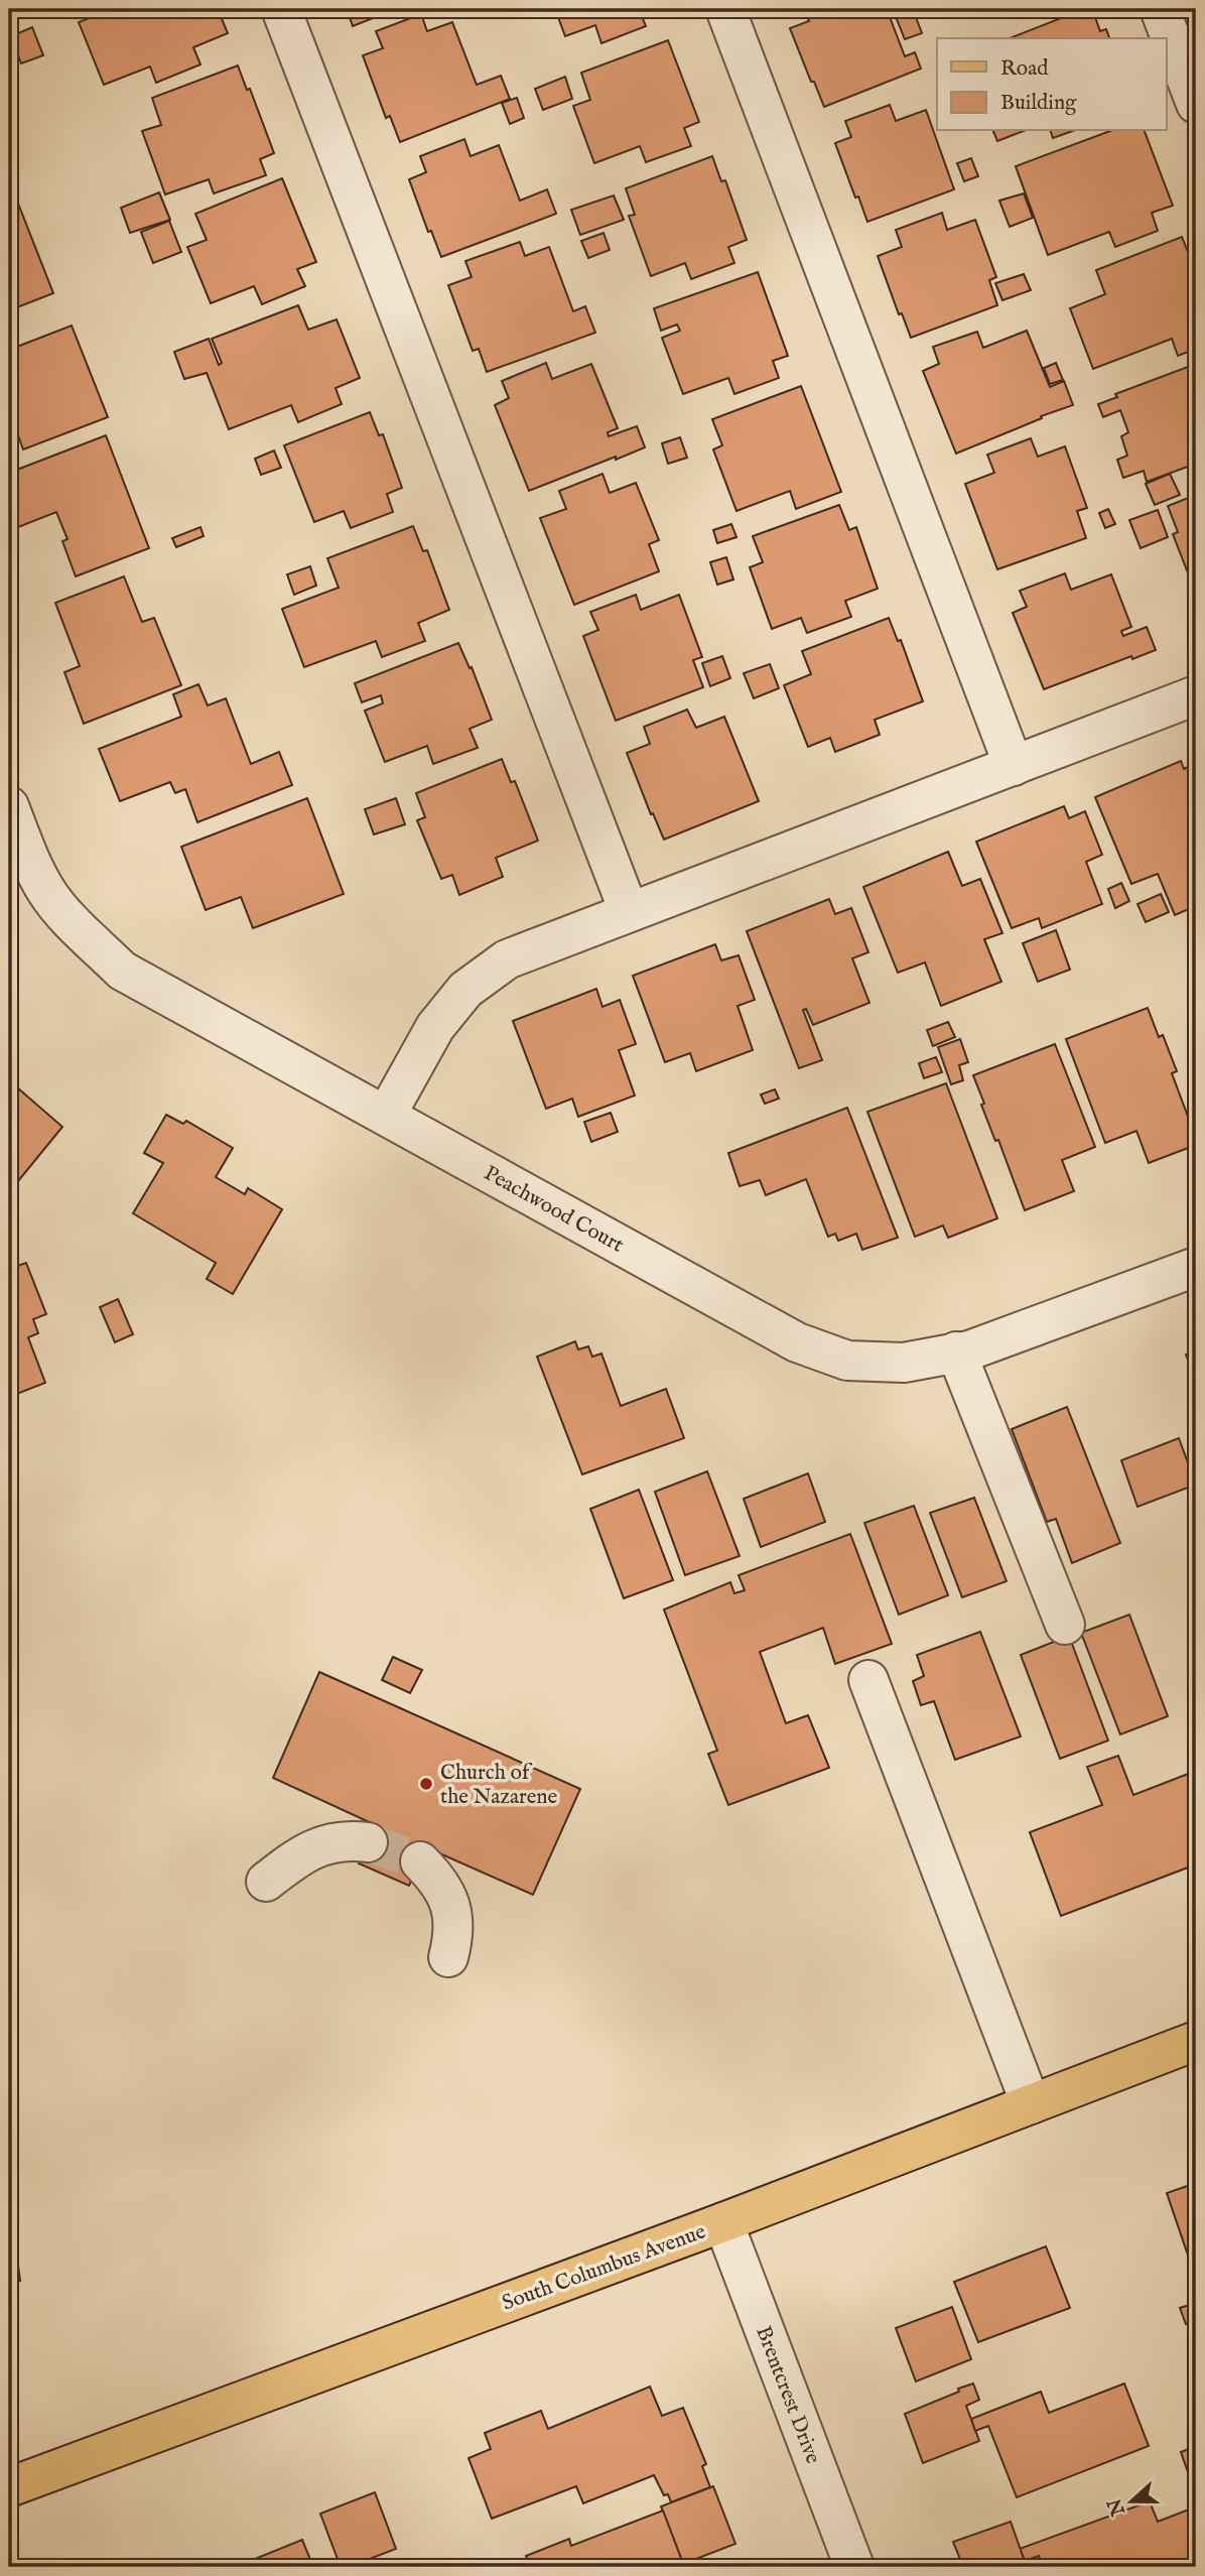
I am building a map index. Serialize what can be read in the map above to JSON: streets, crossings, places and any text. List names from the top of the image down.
{
  "streets": {
    "main road": ["South Columbus Avenue"],
    "street": ["Peachwood Court", "Brentcrest Drive"]
  },
  "crossings": [
    ["South Columbus Avenue", "Brentcrest Drive"]
  ],
  "places": ["Church of the Nazarene"],
  "legend": ["Road", "Building"],
  "north": "left"
}
